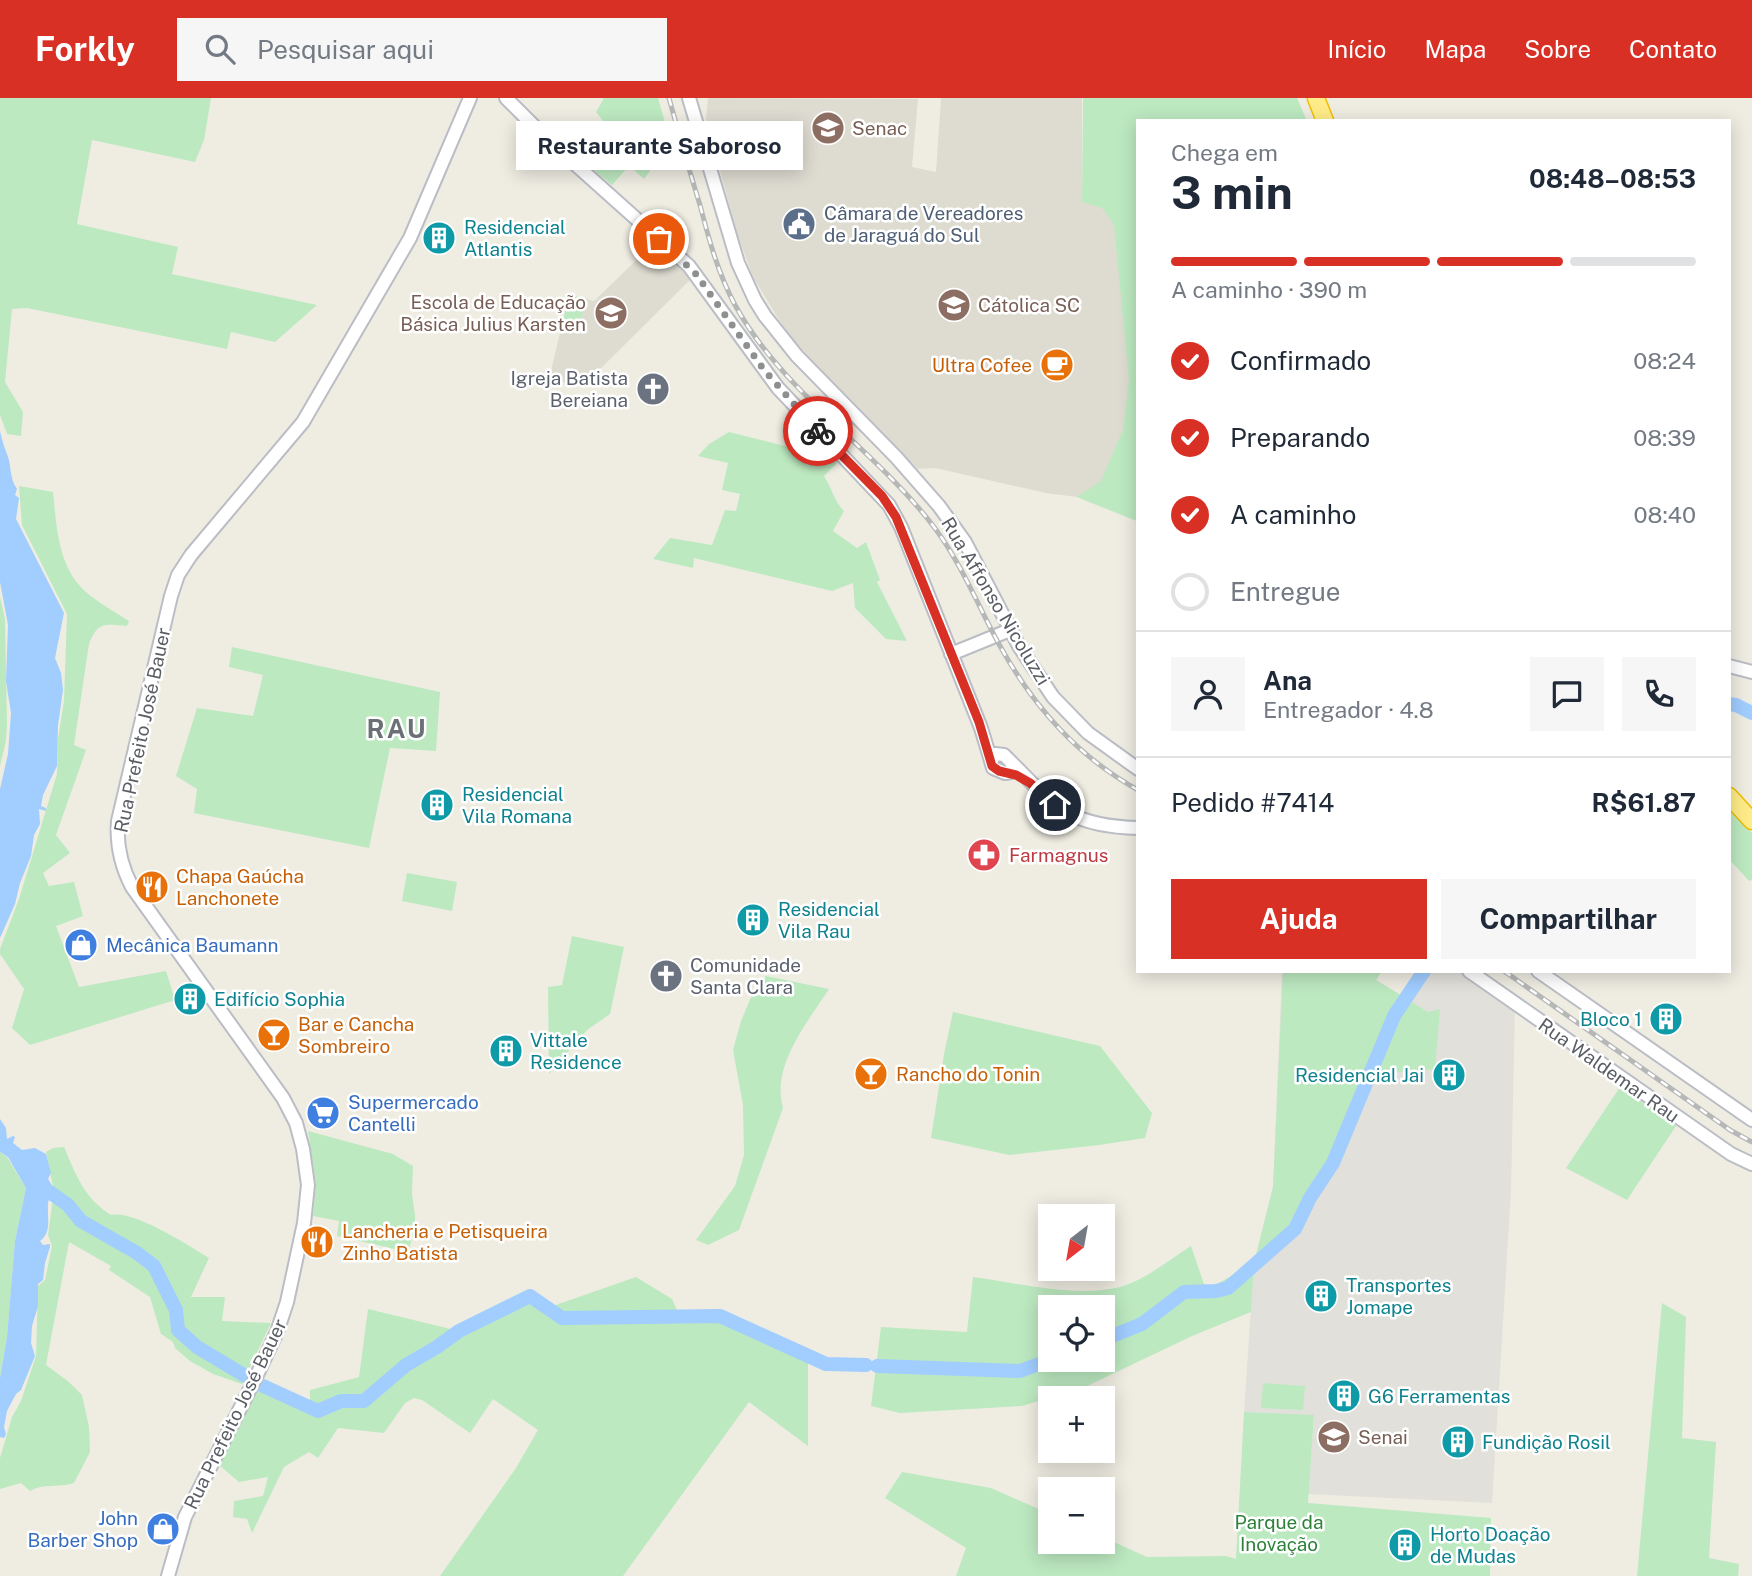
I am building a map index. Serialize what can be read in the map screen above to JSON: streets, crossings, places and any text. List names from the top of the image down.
{
  "streets": {
    "street": ["Rua Affonso Nicoluzzi", "Rua Prefeito José Bauer", "Rua Waldemar Rau"]
  },
  "districts": ["RAU"],
  "parks": ["Parque da Inovação"],
  "places": {
    "school or university": [
      "Senac",
      "Cátolica SC",
      "Escola de Educação Básica Julius Karsten",
      "Senai"
    ],
    "public building": ["Câmara de Vereadores de Jaraguá do Sul"],
    "building": [
      "Residencial Atlantis",
      "Residencial Vila Romana",
      "Residencial Vila Rau",
      "Edifício Sophia",
      "Bloco 1",
      "Vittale Residence",
      "Residencial Jai",
      "Transportes Jomape",
      "G6 Ferramentas",
      "Fundição Rosil",
      "Horto Doação de Mudas"
    ],
    "other": ["Restaurante Saboroso"],
    "cafe": ["Ultra Cofee"],
    "church": ["Igreja Batista Bereiana", "Comunidade Santa Clara"],
    "pharmacy": ["Farmagnus"],
    "restaurant": ["Chapa Gaúcha Lanchonete", "Lancheria e Petisqueira Zinho Batista"],
    "shop": ["Mecânica Baumann", "John Barber Shop"],
    "bar": ["Bar e Cancha Sombreiro", "Rancho do Tonin"],
    "supermarket": ["Supermercado Cantelli"]
  },
  "north": "bottom left",
  "page": {
    "header": "Forkly",
    "search": "Pesquisar aqui",
    "nav": [
      "Início",
      "Mapa",
      "Sobre",
      "Contato"
    ],
    "heading": ["3 min", "Chega em", "08:48–08:53"],
    "panel": [
      "Ana",
      "Entregador · 4.8",
      "Pedido #7414",
      "R$61.87"
    ],
    "bubble": "Restaurante Saboroso",
    "bar": "A caminho · 390 m",
    "list": [
      ["Confirmado", "08:24"],
      ["Preparando", "08:39"],
      ["A caminho", "08:40"],
      "Entregue"
    ],
    "buttons": ["Ajuda", "Compartilhar"],
    "map_buttons": ["+", "−"]
  }
}
